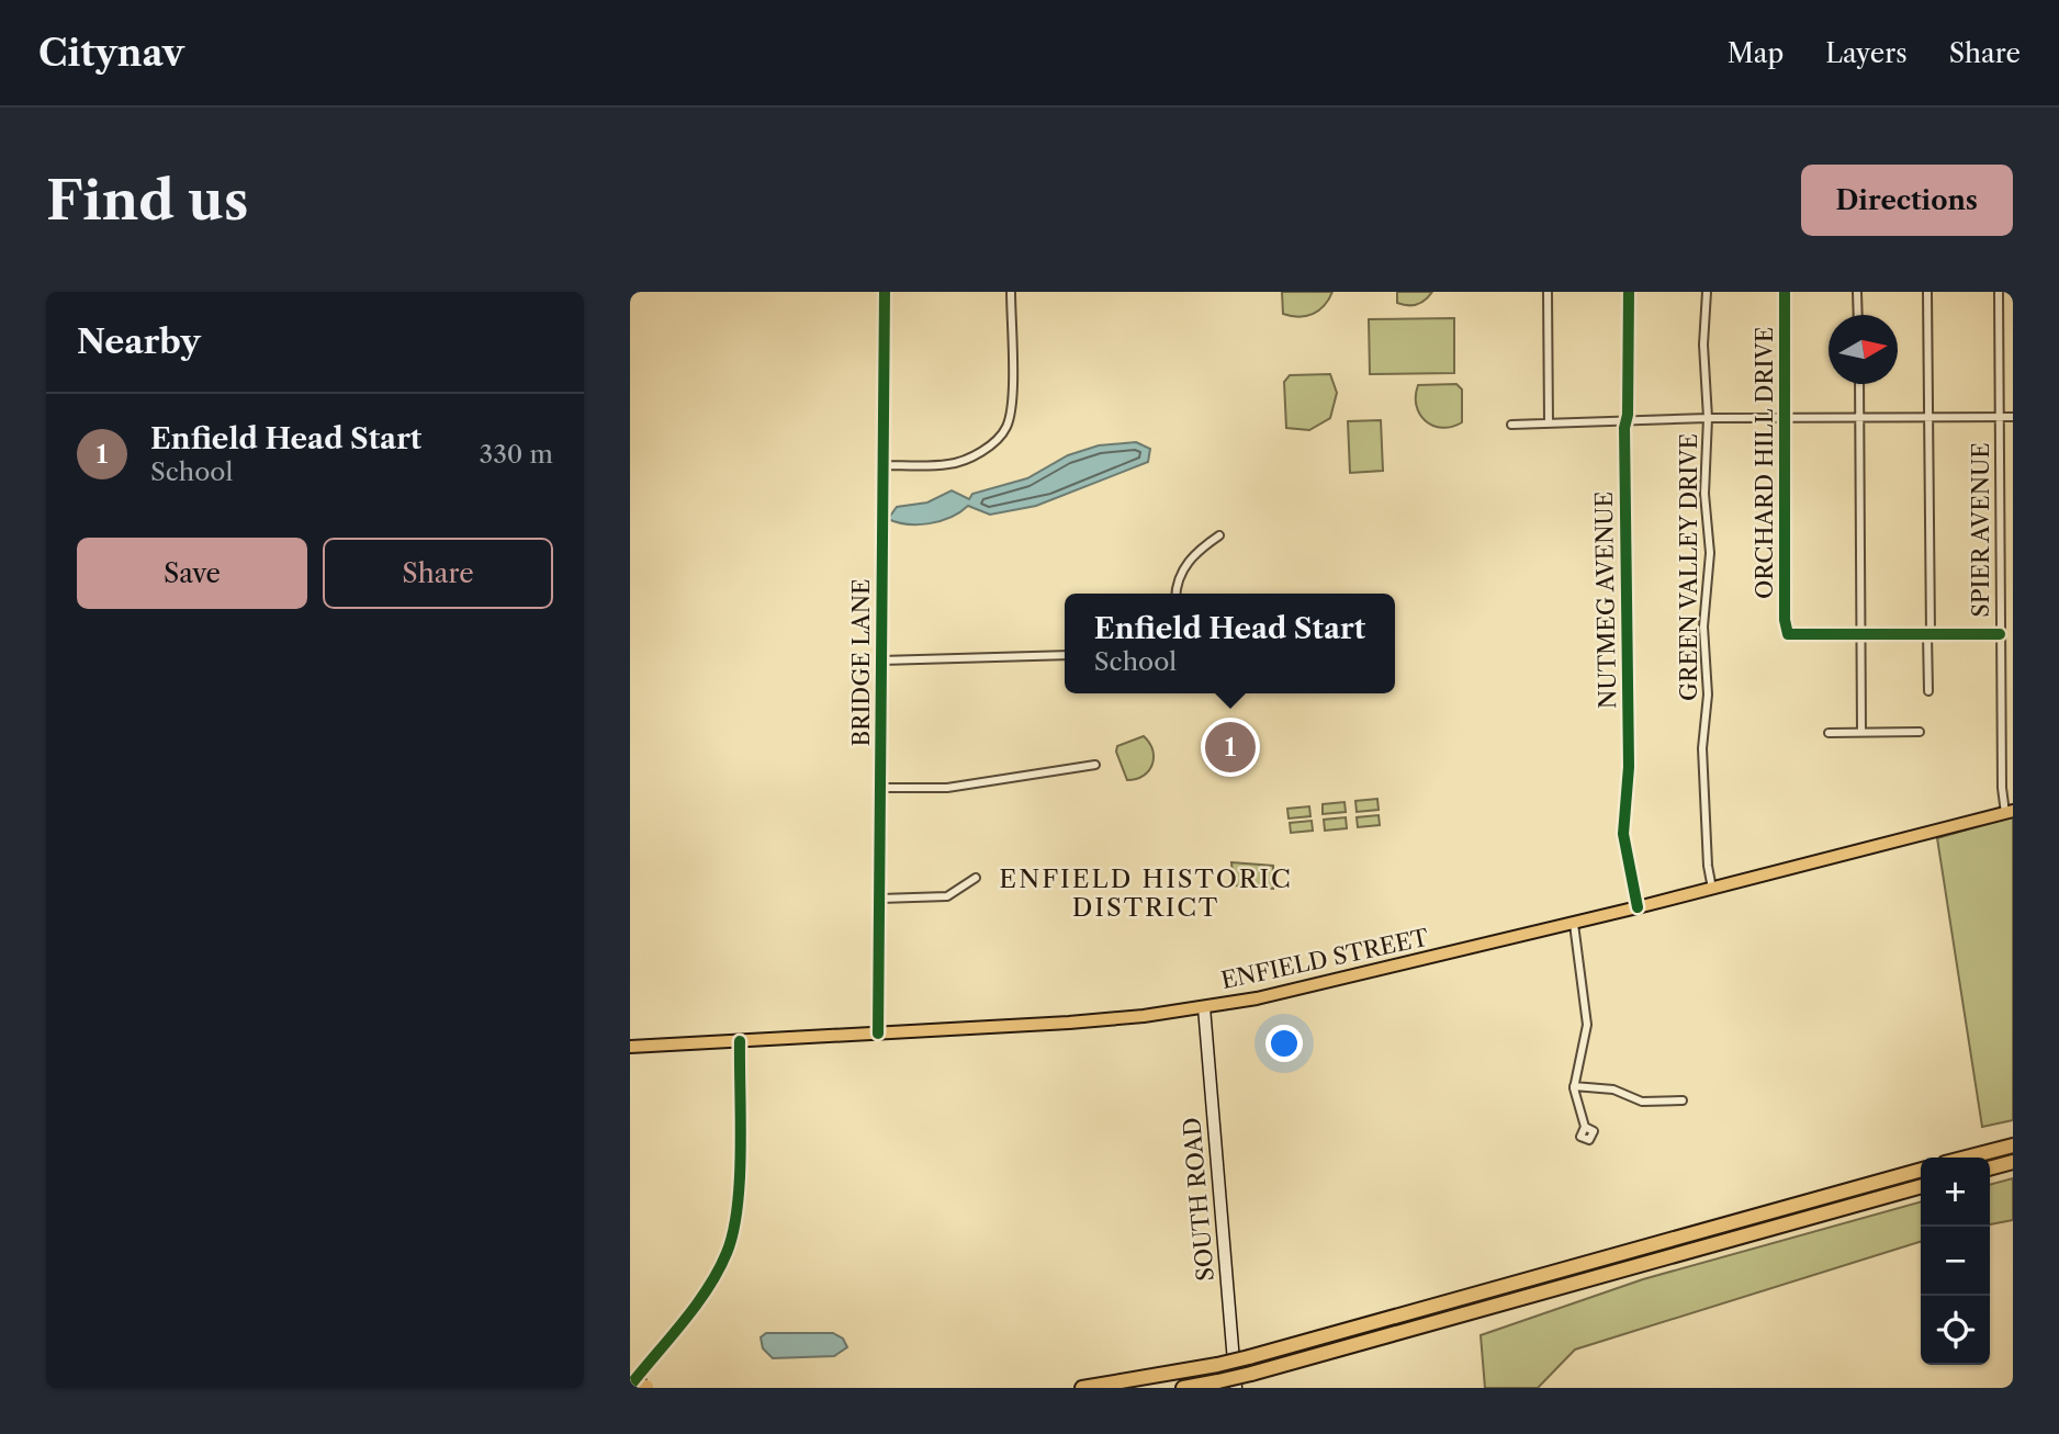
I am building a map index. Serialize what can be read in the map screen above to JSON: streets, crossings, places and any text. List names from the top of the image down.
{
  "streets": {
    "main road": ["ENFIELD STREET", "SOUTH ROAD"],
    "street": [
      "ORCHARD HILL DRIVE",
      "SPIER AVENUE",
      "GREEN VALLEY DRIVE",
      "NUTMEG AVENUE",
      "BRIDGE LANE"
    ]
  },
  "crossings": [
    ["SPIER AVENUE", "ENFIELD STREET"],
    ["GREEN VALLEY DRIVE", "ENFIELD STREET"],
    ["NUTMEG AVENUE", "ENFIELD STREET"],
    ["BRIDGE LANE", "ENFIELD STREET"],
    ["ENFIELD STREET", "SOUTH ROAD"]
  ],
  "districts": ["ENFIELD HISTORIC DISTRICT"],
  "north": "right",
  "page": {
    "header": "Citynav",
    "nav": ["Map", "Layers", "Share"],
    "buttons": [
      "Directions",
      ["Save", "Share"]
    ],
    "title": "Find us",
    "heading": "Nearby",
    "list": [
      {
        "mark": "1",
        "name": "Enfield Head Start",
        "note": "School",
        "value": "330 m"
      }
    ],
    "popup": ["Enfield Head Start", "School"],
    "pins": "1",
    "map_buttons": ["+", "−"]
  }
}
